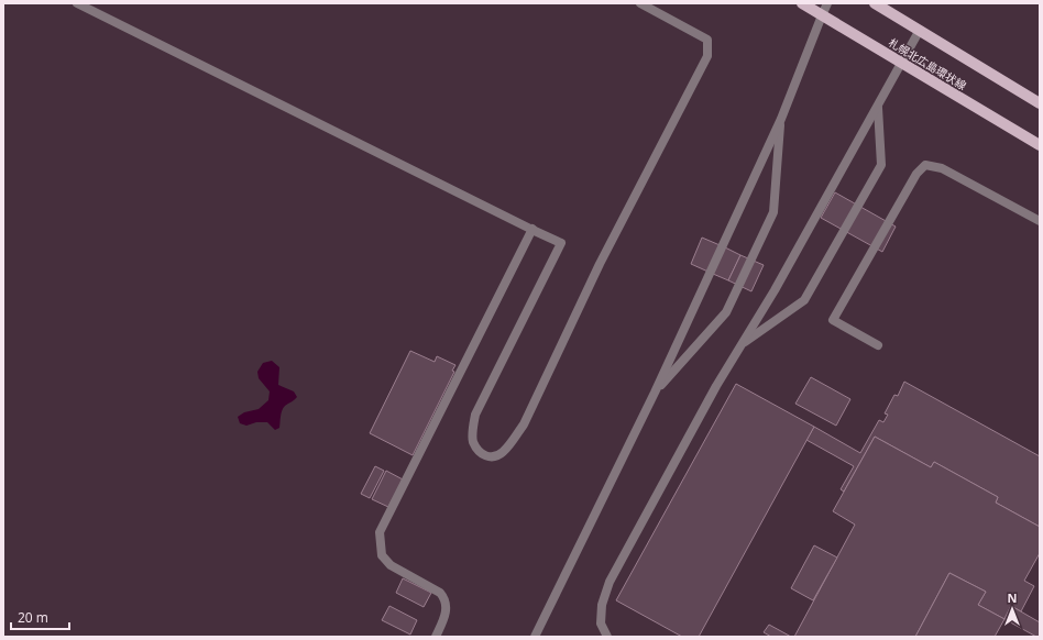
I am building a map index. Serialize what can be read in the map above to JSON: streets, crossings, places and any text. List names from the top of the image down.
{
  "streets": {
    "main road": ["札幌北広島環状線"]
  },
  "scale_bar": "20 m",
  "north": "top"
}
